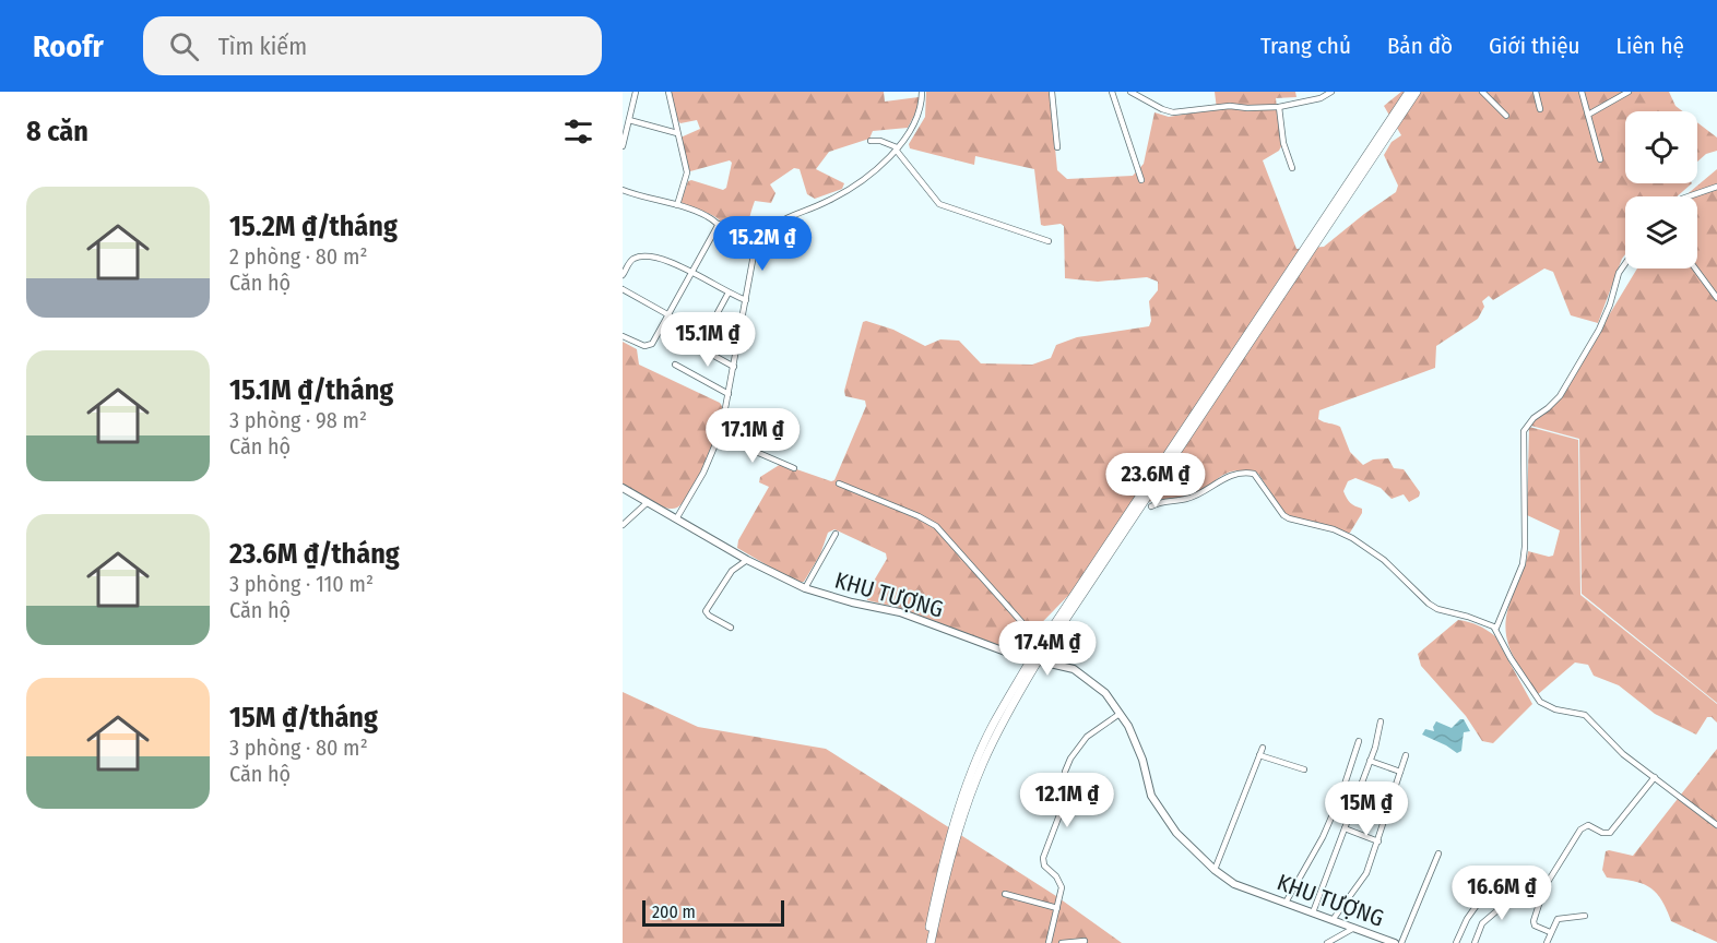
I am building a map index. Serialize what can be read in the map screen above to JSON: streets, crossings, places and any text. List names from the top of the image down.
{
  "streets": {
    "street": ["KHU TƯỢNG"]
  },
  "scale_bar": "200 m",
  "page": {
    "header": "Roofr",
    "search": "Tìm kiếm",
    "nav": [
      "Trang chủ",
      "Bản đồ",
      "Giới thiệu",
      "Liên hệ"
    ],
    "heading": "8 căn",
    "list": [
      {
        "name": "15.2M ₫/tháng",
        "note": "2 phòng · 80 m² · Căn hộ"
      },
      {
        "name": "15.1M ₫/tháng",
        "note": "3 phòng · 98 m² · Căn hộ"
      },
      {
        "name": "23.6M ₫/tháng",
        "note": "3 phòng · 110 m² · Căn hộ"
      },
      {
        "name": "15M ₫/tháng",
        "note": "3 phòng · 80 m² · Căn hộ"
      }
    ],
    "price": [
      "15.2M ₫",
      "15.1M ₫",
      "17.1M ₫",
      "23.6M ₫",
      "17.4M ₫",
      "12.1M ₫",
      "15M ₫",
      "16.6M ₫"
    ],
    "scale": "200 m"
  }
}
